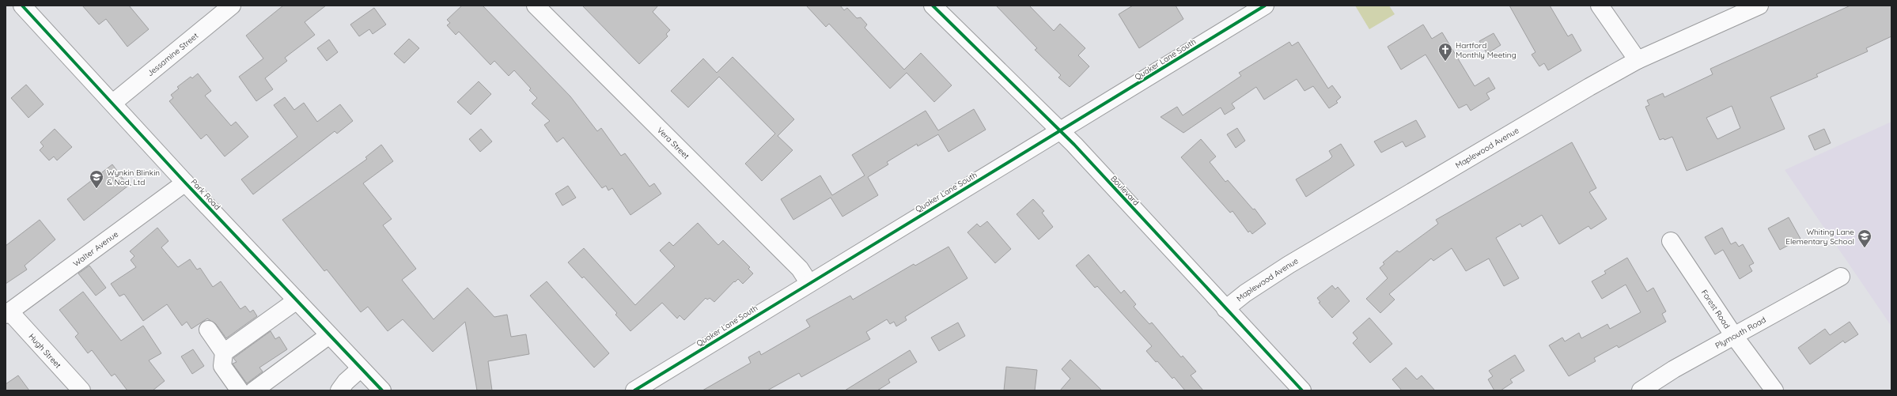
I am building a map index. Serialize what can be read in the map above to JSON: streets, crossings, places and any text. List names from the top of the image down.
{
  "streets": {
    "street": [
      "Jessamine Street",
      "Quaker Lane South",
      "Vera Street",
      "Maplewood Avenue",
      "Boulevard",
      "Park Road",
      "Walter Avenue",
      "Forest Road",
      "Plymouth Road",
      "Hugh Street"
    ]
  },
  "crossings": [
    ["Jessamine Street", "Park Road"],
    ["Quaker Lane South", "Vera Street"],
    ["Quaker Lane South", "Boulevard"],
    ["Maplewood Avenue", "Boulevard"],
    ["Park Road", "Walter Avenue"],
    ["Walter Avenue", "Hugh Street"],
    ["Forest Road", "Plymouth Road"]
  ],
  "places": {
    "church": ["Hartford Monthly Meeting"],
    "school or university": ["Wynkin Blinkin & Nod, Ltd", "Whiting Lane Elementary School"]
  }
}
